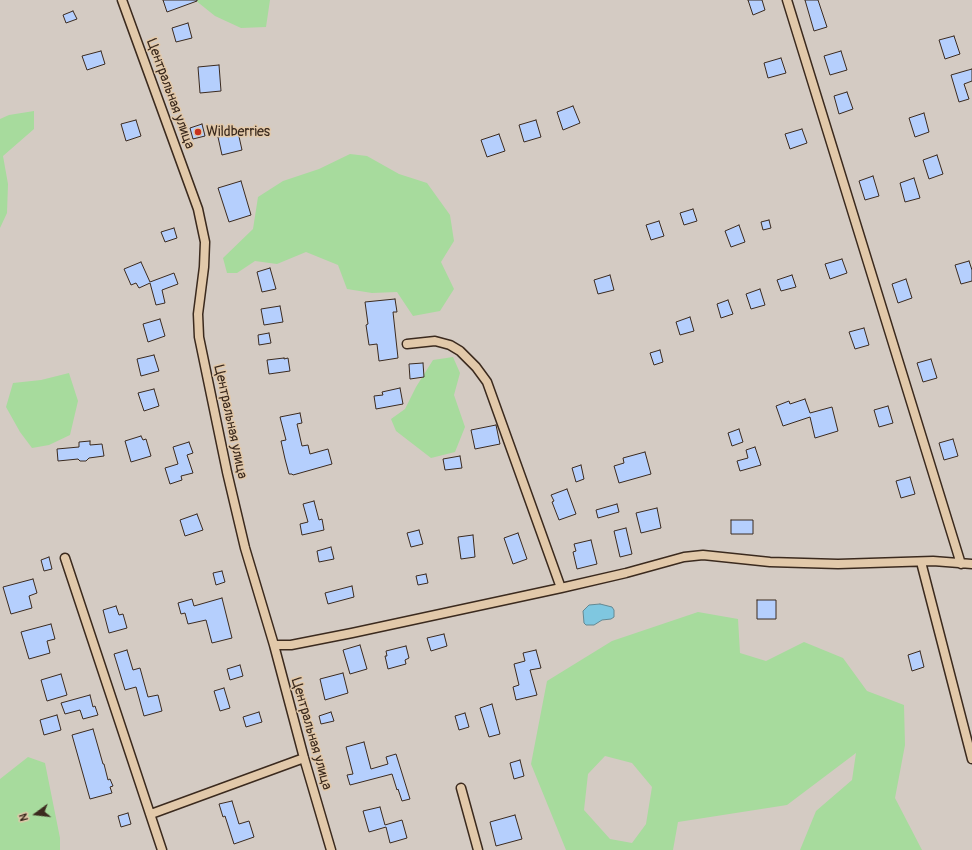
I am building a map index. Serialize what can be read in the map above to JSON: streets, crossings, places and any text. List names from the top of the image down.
{
  "streets": {
    "street": ["Центральная улица"]
  },
  "places": ["Wildberries"],
  "north": "left"
}
